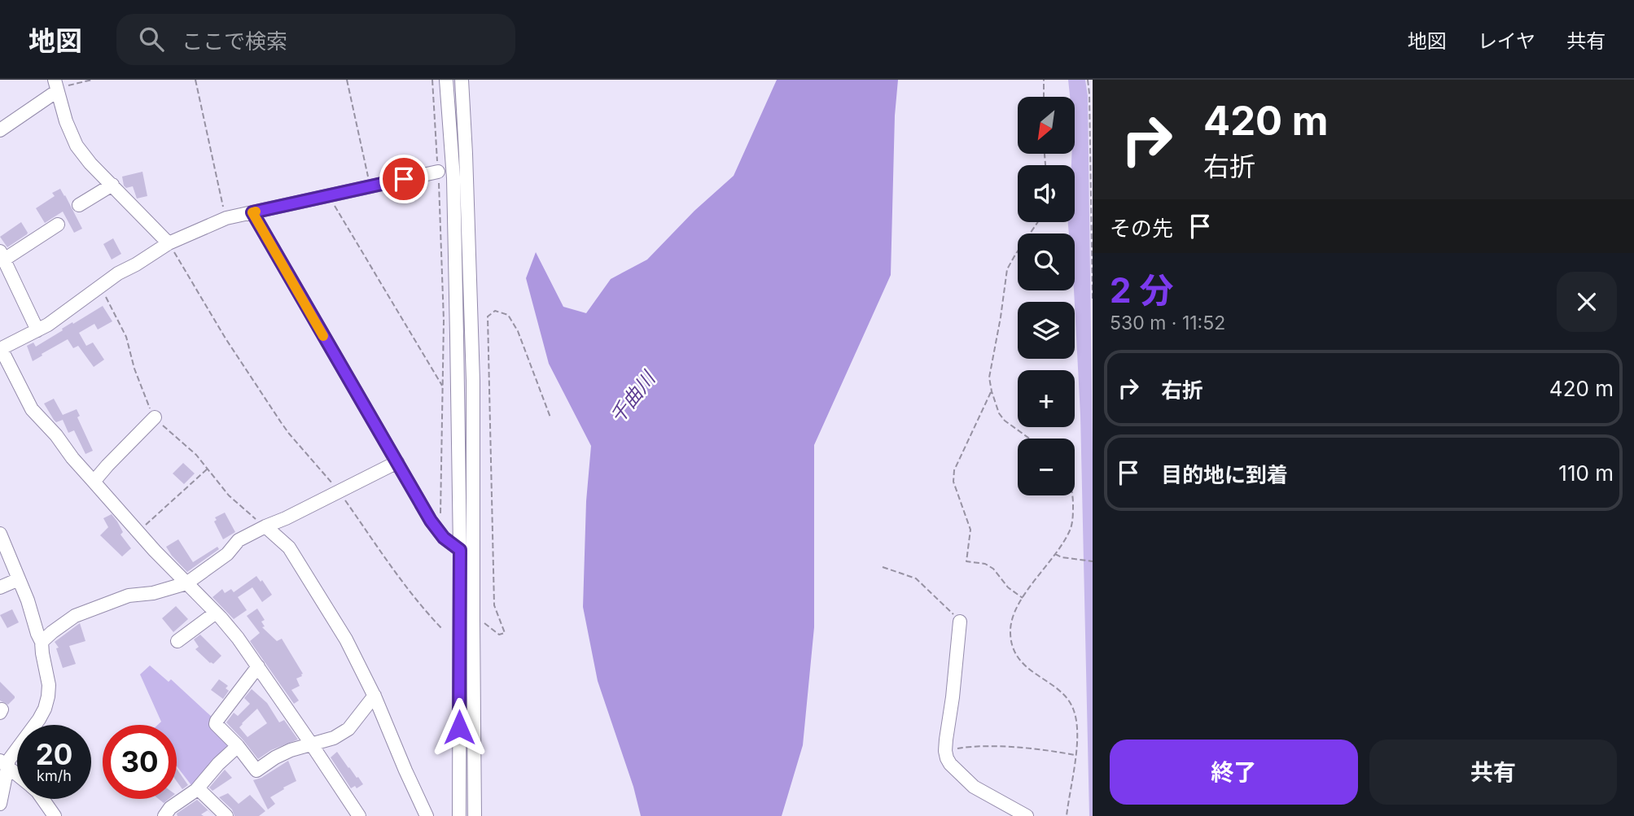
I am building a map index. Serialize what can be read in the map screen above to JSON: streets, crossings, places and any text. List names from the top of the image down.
{
  "water": ["千曲川"],
  "north": "bottom left",
  "page": {
    "header": "地図",
    "search": "ここで検索",
    "nav": ["地図", "レイヤ", "共有"],
    "turn": ["420 m", "右折"],
    "map_buttons": ["+", "−"],
    "then": "その先",
    "heading": ["2 分", "530 m · 11:52"],
    "list": [
      {
        "name": "右折",
        "value": "420 m"
      },
      {
        "name": "目的地に到着",
        "value": "110 m"
      }
    ],
    "speed": "20 km/h",
    "limit": "30",
    "buttons": ["終了", "共有"]
  }
}
